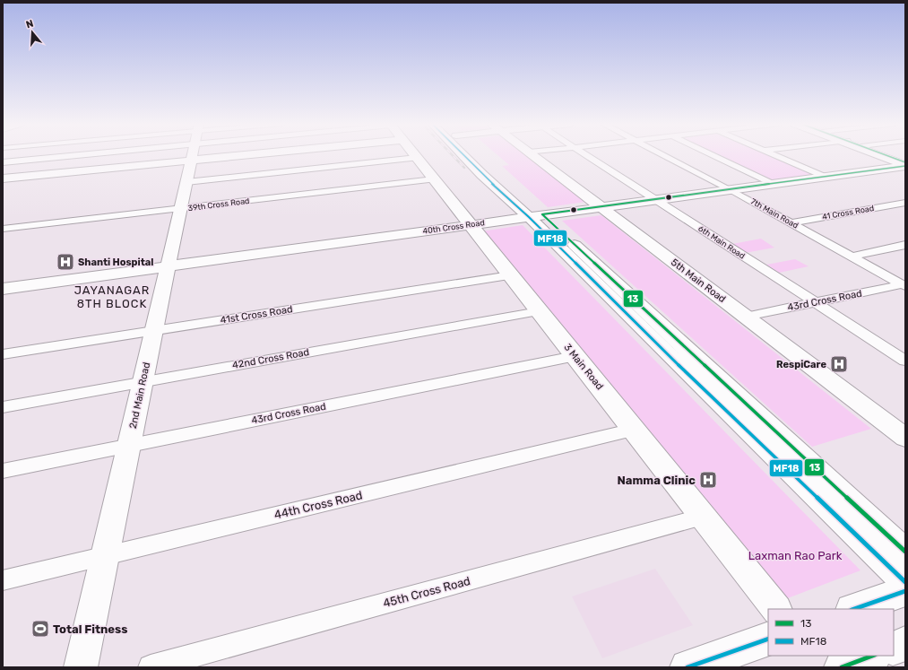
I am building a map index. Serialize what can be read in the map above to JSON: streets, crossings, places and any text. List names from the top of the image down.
{
  "streets": {
    "street": [
      "39th Cross Road",
      "41 Cross Road",
      "7th Main Road",
      "40th Cross Road",
      "6th Main Road",
      "5th Main Road",
      "43rd Cross Road",
      "41st Cross Road",
      "42nd Cross Road",
      "3 Main Road",
      "2nd Main Road",
      "44th Cross Road",
      "45th Cross Road"
    ]
  },
  "crossings": [
    ["39th Cross Road", "3 Main Road"],
    ["39th Cross Road", "2nd Main Road"],
    ["41 Cross Road", "7th Main Road"],
    ["7th Main Road", "40th Cross Road"],
    ["7th Main Road", "43rd Cross Road"],
    ["40th Cross Road", "6th Main Road"],
    ["40th Cross Road", "5th Main Road"],
    ["40th Cross Road", "3 Main Road"],
    ["40th Cross Road", "2nd Main Road"],
    ["6th Main Road", "43rd Cross Road"],
    ["5th Main Road", "43rd Cross Road"],
    ["43rd Cross Road", "3 Main Road"],
    ["43rd Cross Road", "2nd Main Road"],
    ["41st Cross Road", "3 Main Road"],
    ["41st Cross Road", "2nd Main Road"],
    ["42nd Cross Road", "3 Main Road"],
    ["42nd Cross Road", "2nd Main Road"],
    ["3 Main Road", "44th Cross Road"],
    ["3 Main Road", "45th Cross Road"],
    ["2nd Main Road", "44th Cross Road"]
  ],
  "districts": ["JAYANAGAR 8TH BLOCK"],
  "parks": ["Laxman Rao Park"],
  "places": {
    "hospital": ["Shanti Hospital", "RespiCare", "Namma Clinic"],
    "sports": ["Total Fitness"]
  },
  "lines": ["transit line 13", "transit line MF18"],
  "legend": ["13", "MF18"],
  "north": "top"
}
